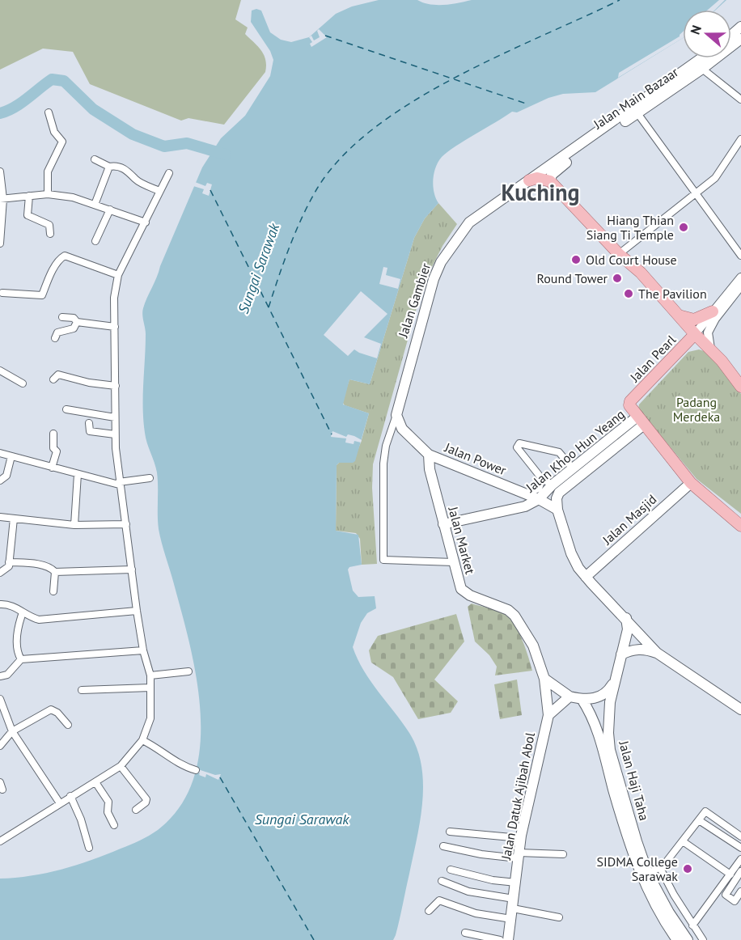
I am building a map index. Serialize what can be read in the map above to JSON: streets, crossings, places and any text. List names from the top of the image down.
{
  "streets": {
    "main road": [
      "Jalan Main Bazaar",
      "Jalan Gambier",
      "Jalan Pearl",
      "Jalan Khoo Hun Yeang",
      "Jalan Power",
      "Jalan Masjid",
      "Jalan Market",
      "Jalan Haji Taha",
      "Jalan Datuk Ajibah Abol"
    ]
  },
  "crossings": [
    ["Jalan Main Bazaar", "Jalan Gambier"],
    ["Jalan Pearl", "Jalan Khoo Hun Yeang"],
    ["Jalan Khoo Hun Yeang", "Jalan Power"],
    ["Jalan Khoo Hun Yeang", "Jalan Market"],
    ["Jalan Power", "Jalan Market"],
    ["Jalan Market", "Jalan Datuk Ajibah Abol"]
  ],
  "districts": ["Kuching"],
  "water": ["Sungai Sarawak"],
  "parks": ["Padang Merdeka"],
  "places": [
    "Hiang Thian Siang Ti Temple",
    "Old Court House",
    "Round Tower",
    "The Pavilion",
    "SIDMA College Sarawak"
  ],
  "north": "left"
}
